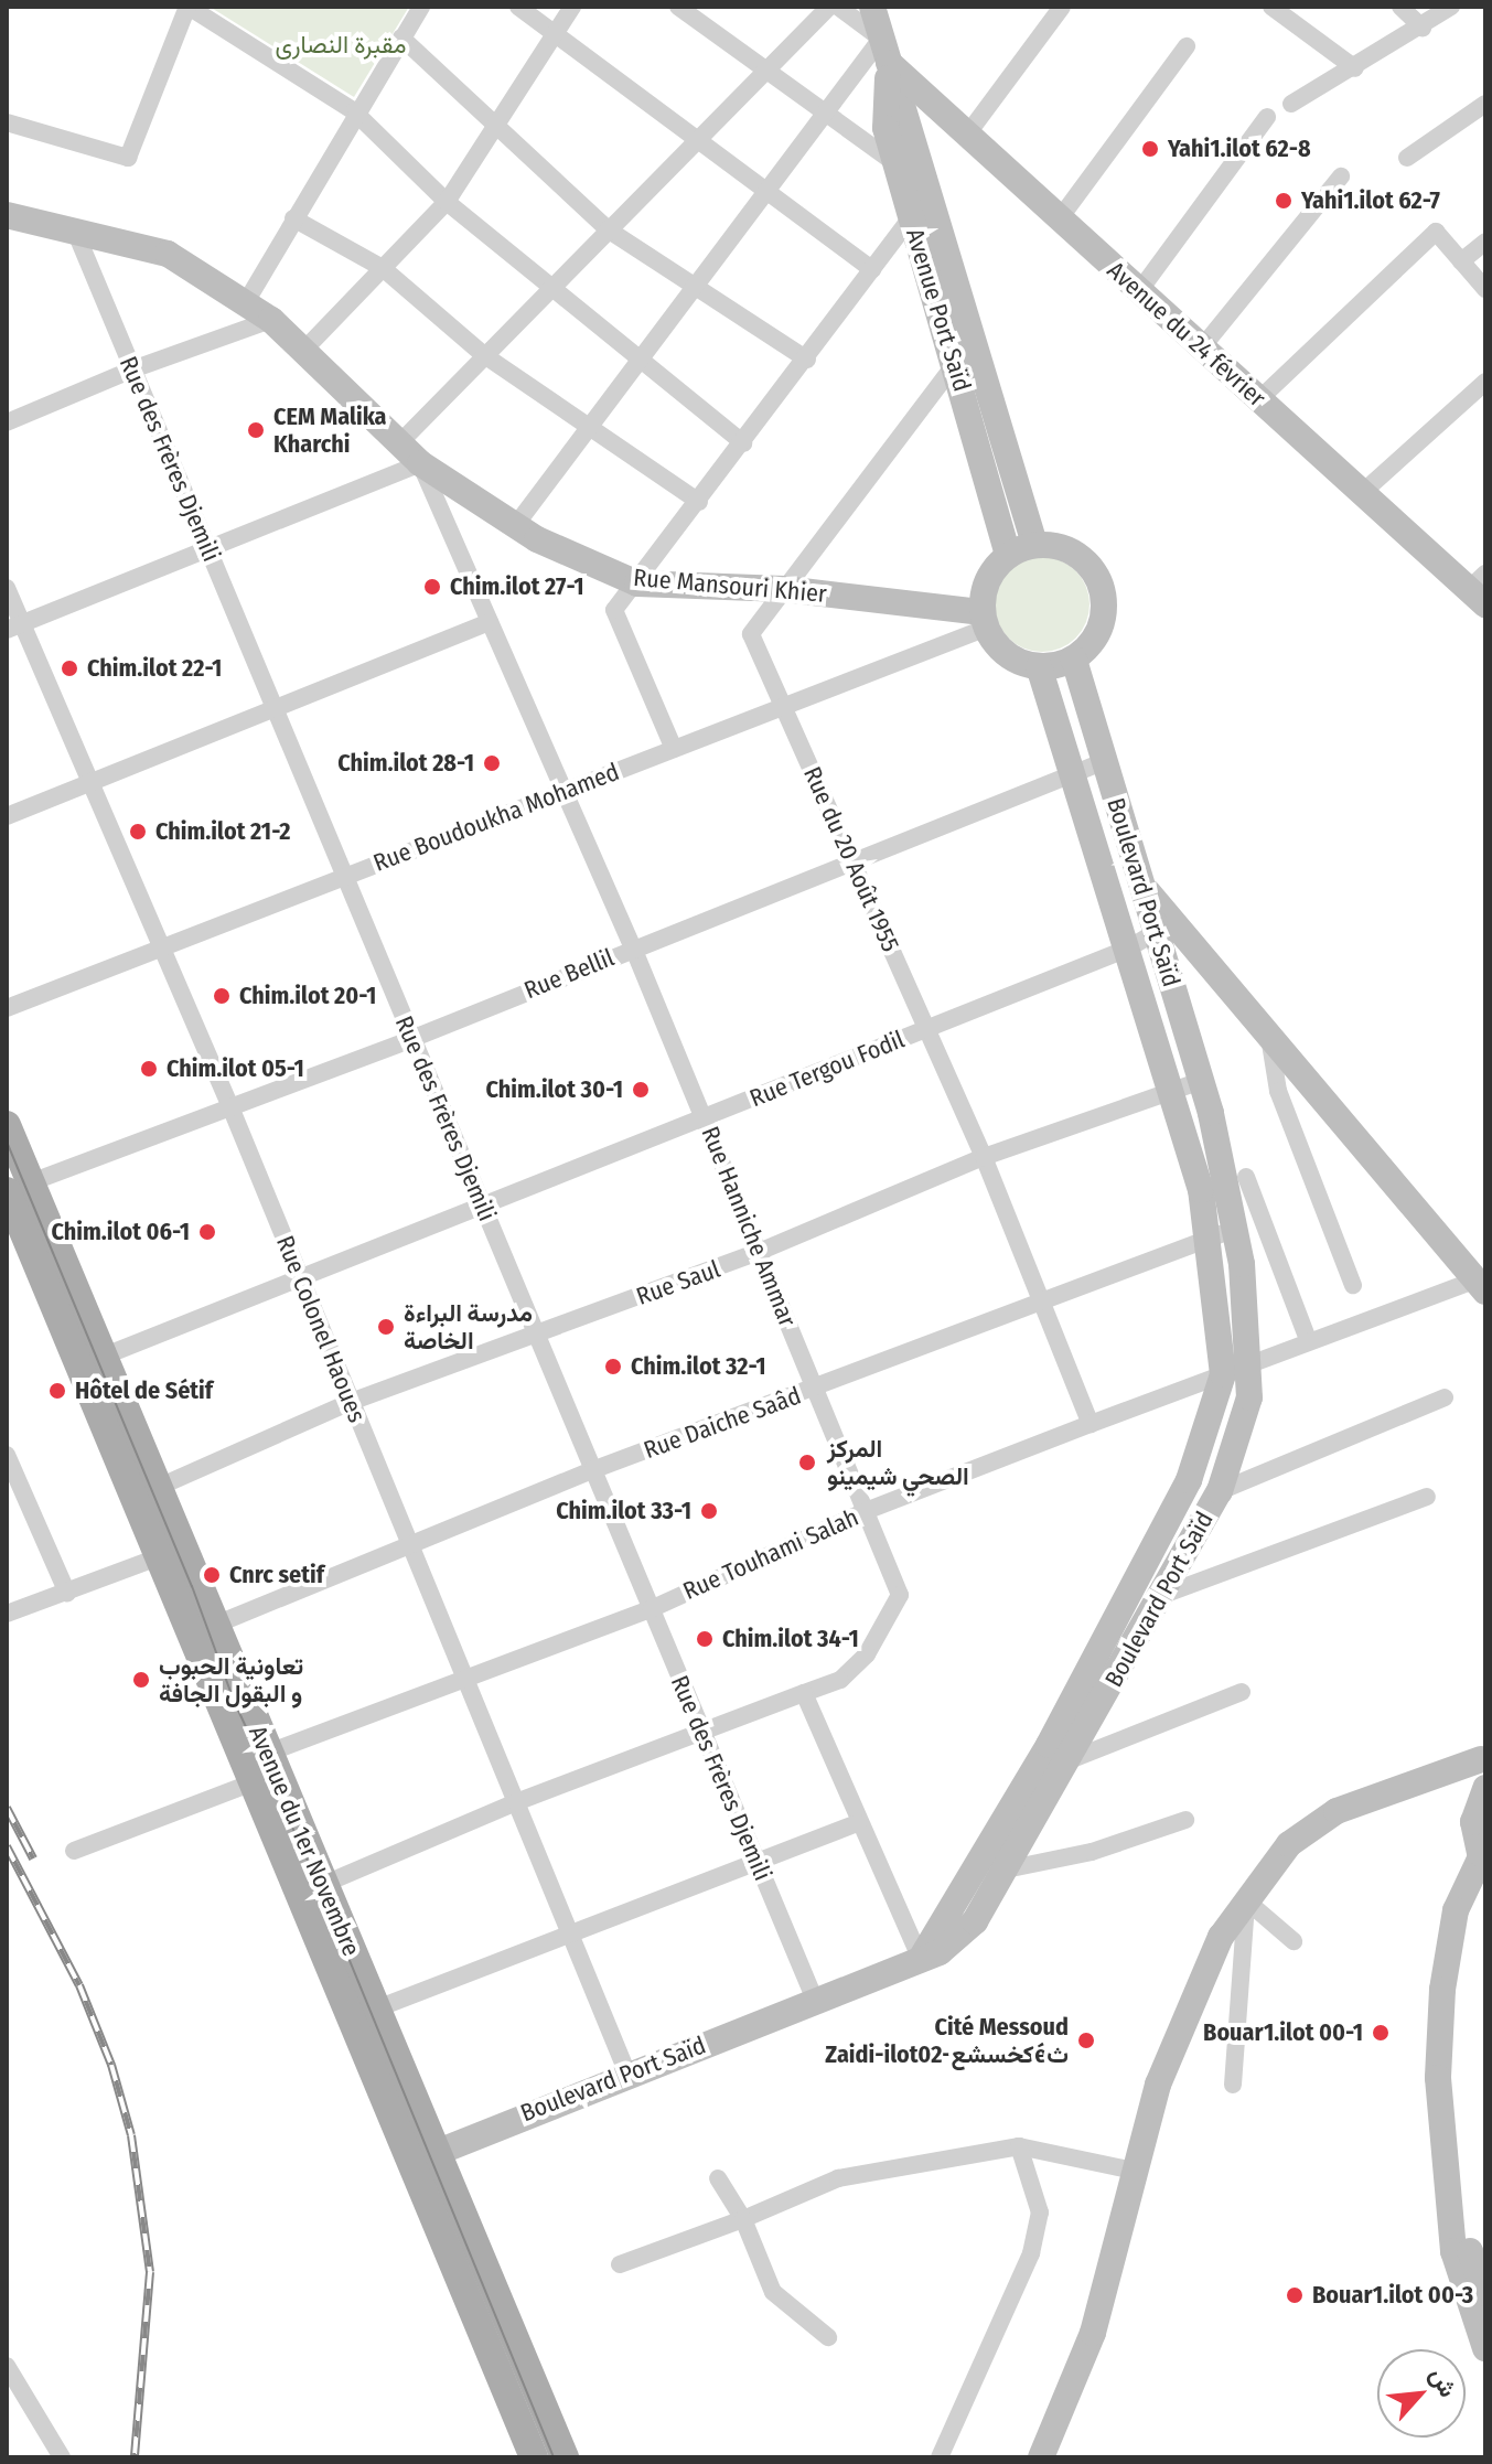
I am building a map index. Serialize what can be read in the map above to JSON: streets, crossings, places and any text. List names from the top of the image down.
{
  "streets": {
    "main road": [
      "Avenue Port Saïd",
      "Avenue du 24 février",
      "Rue Mansouri Khier",
      "Boulevard Port Saïd",
      "Avenue du 1er Novembre"
    ],
    "street": [
      "Rue des Frères Djemili",
      "Rue Boudoukha Mohamed",
      "Rue du 20 Août 1955",
      "Rue Bellil",
      "Rue Tergou Fodil",
      "Rue Hanniche Ammar",
      "Rue Saul",
      "Rue Colonel Haoues",
      "Rue Daiche Saâd",
      "Rue Touhami Salah"
    ]
  },
  "crossings": [
    ["Avenue Port Saïd", "Avenue du 24 février"],
    ["Avenue Port Saïd", "Rue Mansouri Khier"],
    ["Avenue Port Saïd", "Rue Boudoukha Mohamed"],
    ["Avenue Port Saïd", "Rue du 20 Août 1955"],
    ["Avenue Port Saïd", "Boulevard Port Saïd"],
    ["Rue des Frères Djemili", "Rue Mansouri Khier"],
    ["Rue des Frères Djemili", "Rue Boudoukha Mohamed"],
    ["Rue des Frères Djemili", "Boulevard Port Saïd"],
    ["Rue des Frères Djemili", "Rue Bellil"],
    ["Rue des Frères Djemili", "Rue Tergou Fodil"],
    ["Rue des Frères Djemili", "Rue Saul"],
    ["Rue des Frères Djemili", "Rue Daiche Saâd"],
    ["Rue des Frères Djemili", "Rue Touhami Salah"],
    ["Rue Mansouri Khier", "Rue Boudoukha Mohamed"],
    ["Rue Mansouri Khier", "Rue du 20 Août 1955"],
    ["Rue Mansouri Khier", "Boulevard Port Saïd"],
    ["Rue Mansouri Khier", "Rue Hanniche Ammar"],
    ["Rue Boudoukha Mohamed", "Rue du 20 Août 1955"],
    ["Rue Boudoukha Mohamed", "Boulevard Port Saïd"],
    ["Rue Boudoukha Mohamed", "Rue Hanniche Ammar"],
    ["Rue Boudoukha Mohamed", "Rue Colonel Haoues"],
    ["Rue du 20 Août 1955", "Rue Bellil"],
    ["Rue du 20 Août 1955", "Rue Tergou Fodil"],
    ["Rue du 20 Août 1955", "Rue Saul"],
    ["Rue du 20 Août 1955", "Rue Daiche Saâd"],
    ["Rue du 20 Août 1955", "Rue Touhami Salah"],
    ["Boulevard Port Saïd", "Rue Bellil"],
    ["Boulevard Port Saïd", "Rue Tergou Fodil"],
    ["Boulevard Port Saïd", "Rue Saul"],
    ["Boulevard Port Saïd", "Rue Colonel Haoues"],
    ["Boulevard Port Saïd", "Rue Daiche Saâd"],
    ["Boulevard Port Saïd", "Rue Touhami Salah"],
    ["Boulevard Port Saïd", "Avenue du 1er Novembre"],
    ["Rue Bellil", "Rue Hanniche Ammar"],
    ["Rue Bellil", "Rue Colonel Haoues"],
    ["Rue Bellil", "Avenue du 1er Novembre"],
    ["Rue Tergou Fodil", "Rue Hanniche Ammar"],
    ["Rue Tergou Fodil", "Rue Colonel Haoues"],
    ["Rue Tergou Fodil", "Avenue du 1er Novembre"],
    ["Rue Hanniche Ammar", "Rue Saul"],
    ["Rue Hanniche Ammar", "Rue Daiche Saâd"],
    ["Rue Hanniche Ammar", "Rue Touhami Salah"],
    ["Rue Saul", "Rue Colonel Haoues"],
    ["Rue Saul", "Avenue du 1er Novembre"],
    ["Rue Colonel Haoues", "Rue Daiche Saâd"],
    ["Rue Colonel Haoues", "Rue Touhami Salah"],
    ["Rue Daiche Saâd", "Avenue du 1er Novembre"],
    ["Rue Touhami Salah", "Avenue du 1er Novembre"]
  ],
  "parks": ["مقبرة النصارى"],
  "places": [
    "Yahi1.ilot 62-8",
    "Yahi1.ilot 62-7",
    "CEM Malika Kharchi",
    "Chim.ilot 27-1",
    "Chim.ilot 22-1",
    "Chim.ilot 28-1",
    "Chim.ilot 21-2",
    "Chim.ilot 20-1",
    "Chim.ilot 05-1",
    "Chim.ilot 30-1",
    "Chim.ilot 06-1",
    "مدرسة البراءة الخاصة",
    "Chim.ilot 32-1",
    "Hôtel de Sétif",
    "المركز الصحي شيمينو",
    "Chim.ilot 33-1",
    "Cnrc setif",
    "Chim.ilot 34-1",
    "تعاونية الحبوب و البقول الجافة",
    "Bouar1.ilot 00-1",
    "Cité Messoud Zaidi-ilot02-كخسشعéث",
    "Bouar1.ilot 00-3"
  ],
  "north": "top right"
}
